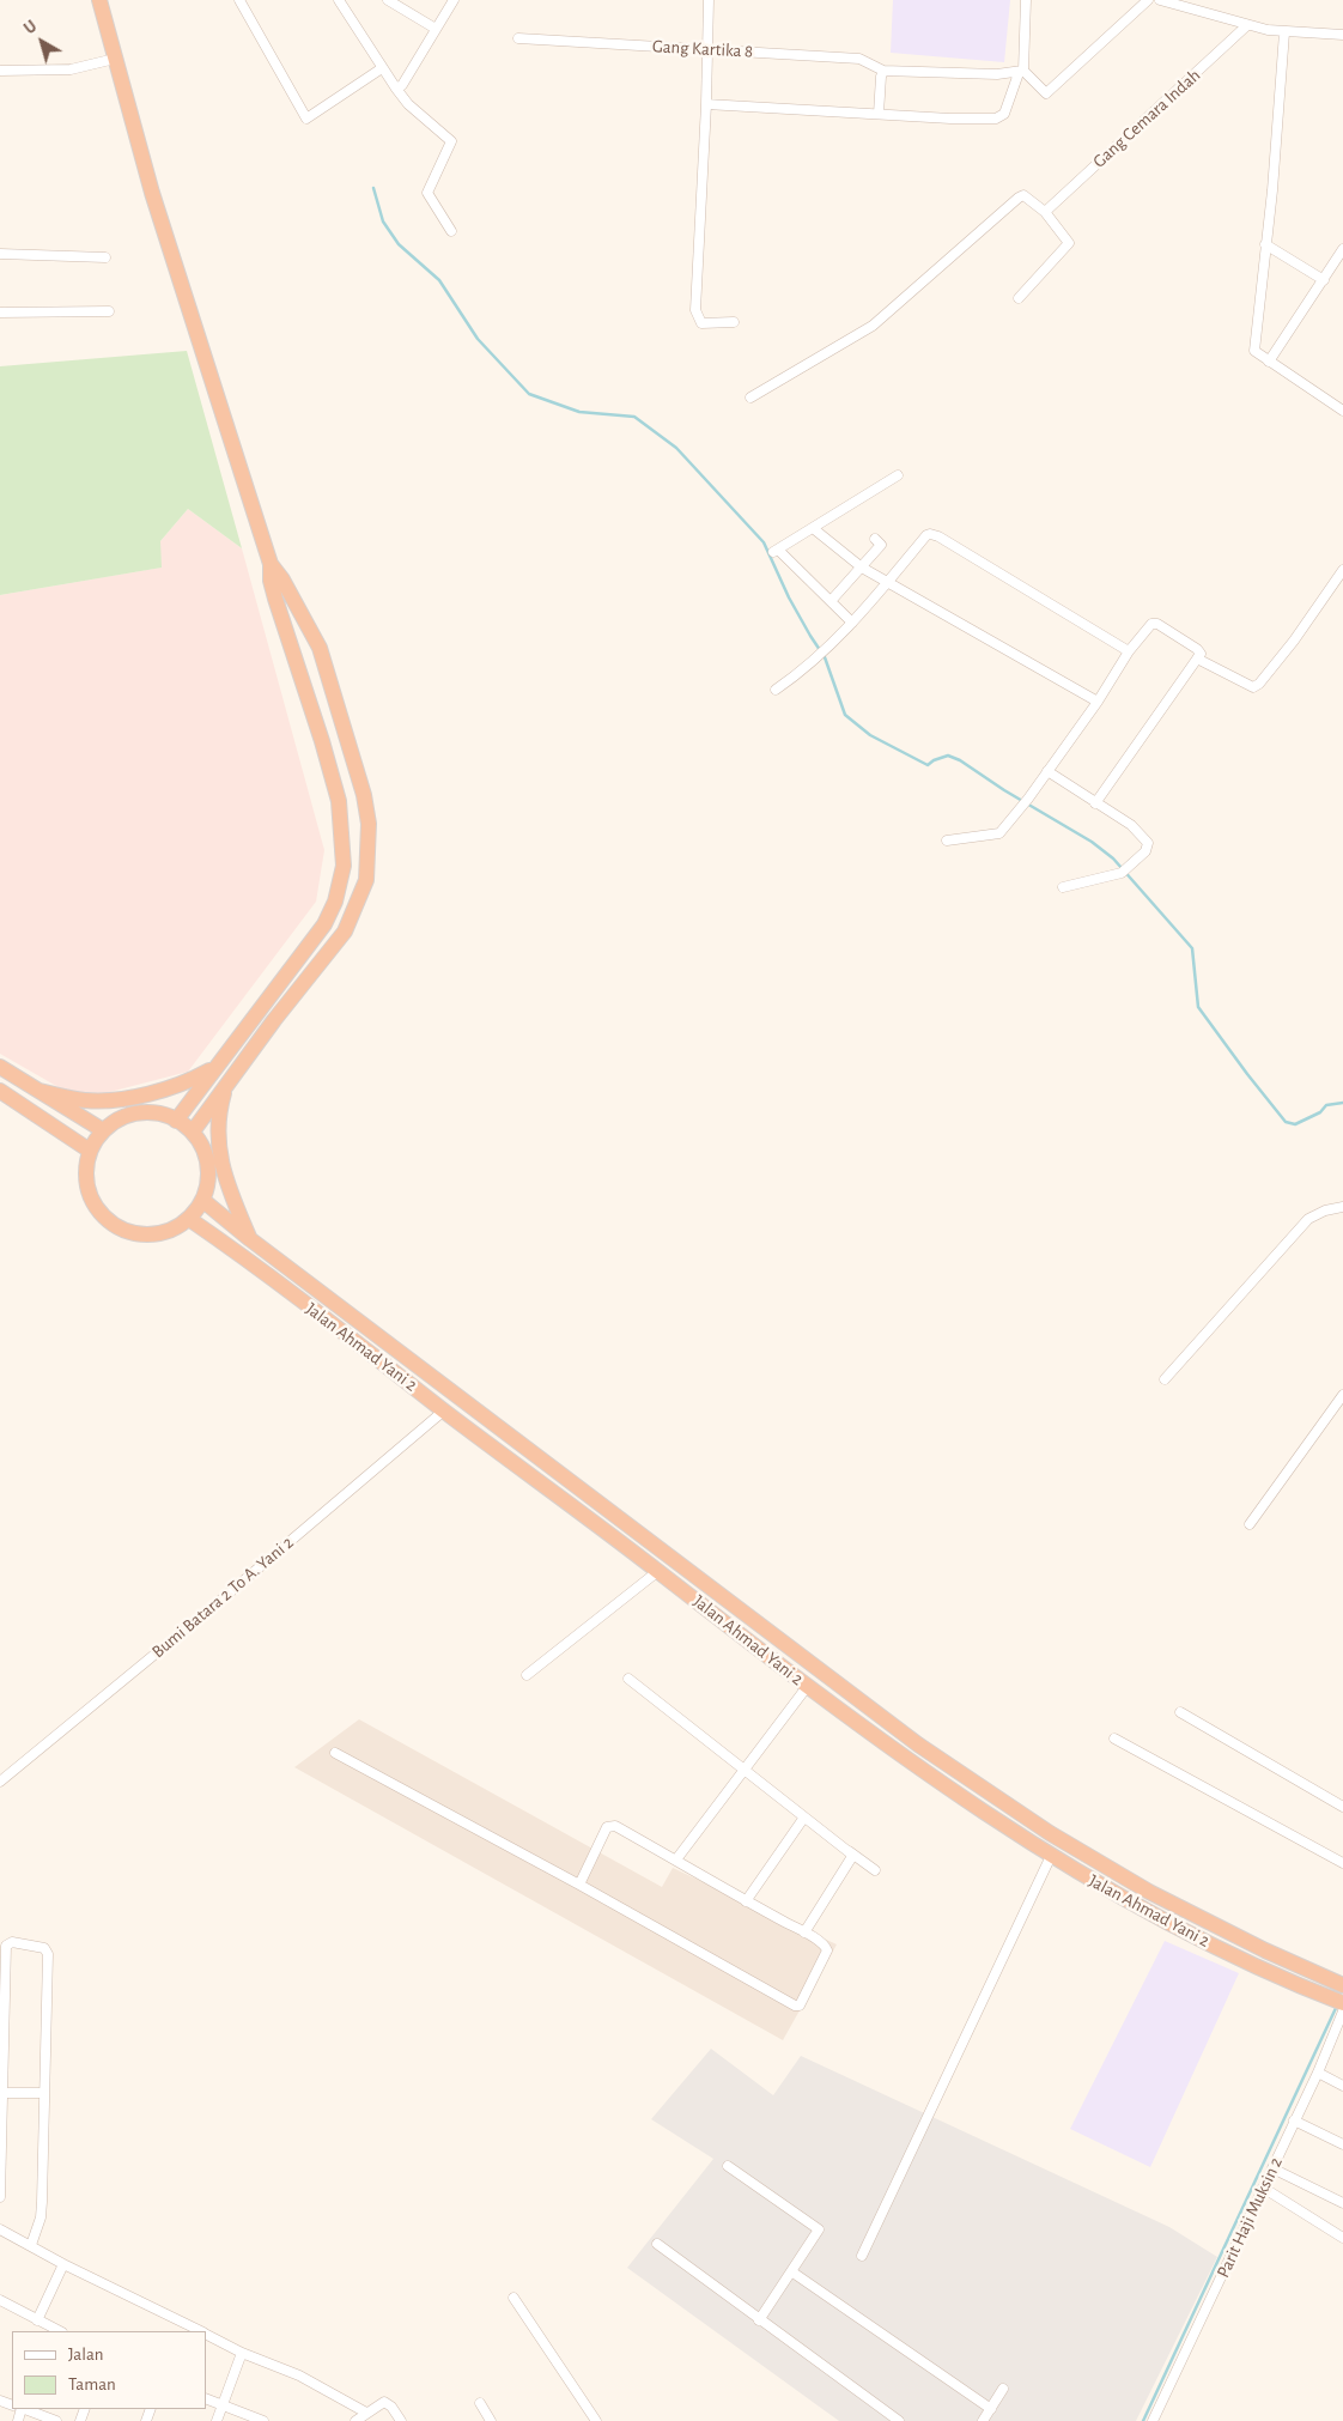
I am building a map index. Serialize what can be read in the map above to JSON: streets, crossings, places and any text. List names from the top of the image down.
{
  "streets": {
    "highway": ["Jalan Ahmad Yani 2"],
    "street": [
      "Gang Kartika 8",
      "Gang Cemara Indah",
      "Bumi Batara 2 To A. Yani 2",
      "Parit Haji Muksin 2"
    ]
  },
  "crossings": [
    ["Jalan Ahmad Yani 2", "Bumi Batara 2 To A. Yani 2"]
  ],
  "legend": ["Jalan", "Taman"],
  "north": "top left"
}
